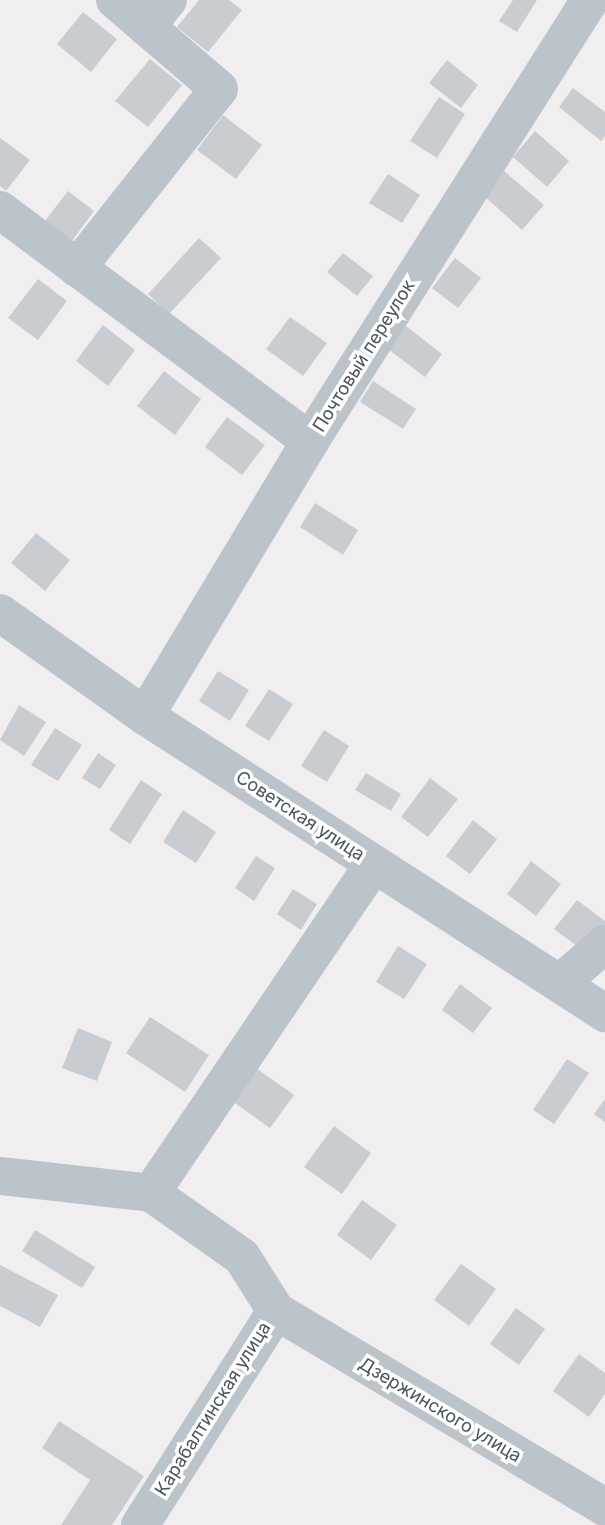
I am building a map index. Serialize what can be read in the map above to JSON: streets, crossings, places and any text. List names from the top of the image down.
{
  "streets": {
    "street": [
      "Почтовый переулок",
      "Советская улица",
      "Карабалтинская улица",
      "Дзержинского улица"
    ]
  },
  "crossings": [
    ["Почтовый переулок", "Советская улица"],
    ["Карабалтинская улица", "Дзержинского улица"]
  ]
}
